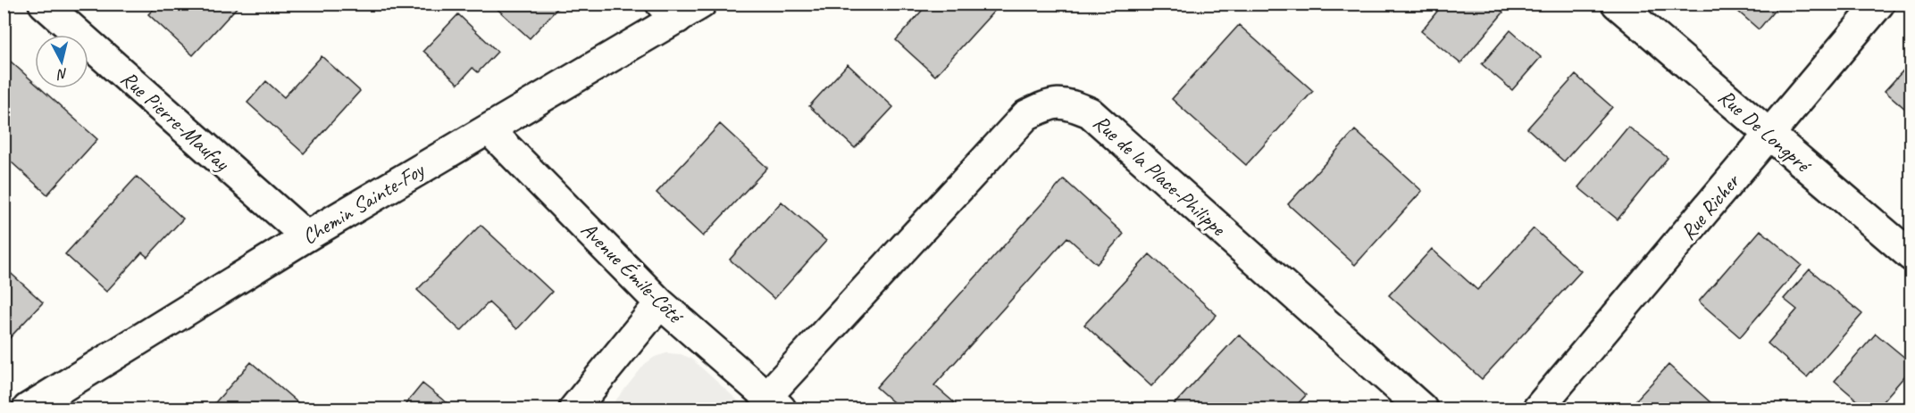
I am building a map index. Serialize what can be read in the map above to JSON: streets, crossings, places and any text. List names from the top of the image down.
{
  "streets": {
    "street": [
      "Rue Pierre-Maufay",
      "Rue De Longpré",
      "Rue de la Place-Philippe",
      "Chemin Sainte-Foy",
      "Rue Richer",
      "Avenue Émile-Côté"
    ]
  },
  "crossings": [
    ["Rue Pierre-Maufay", "Chemin Sainte-Foy"],
    ["Rue De Longpré", "Rue Richer"],
    ["Rue de la Place-Philippe", "Avenue Émile-Côté"],
    ["Chemin Sainte-Foy", "Avenue Émile-Côté"]
  ],
  "north": "bottom"
}
